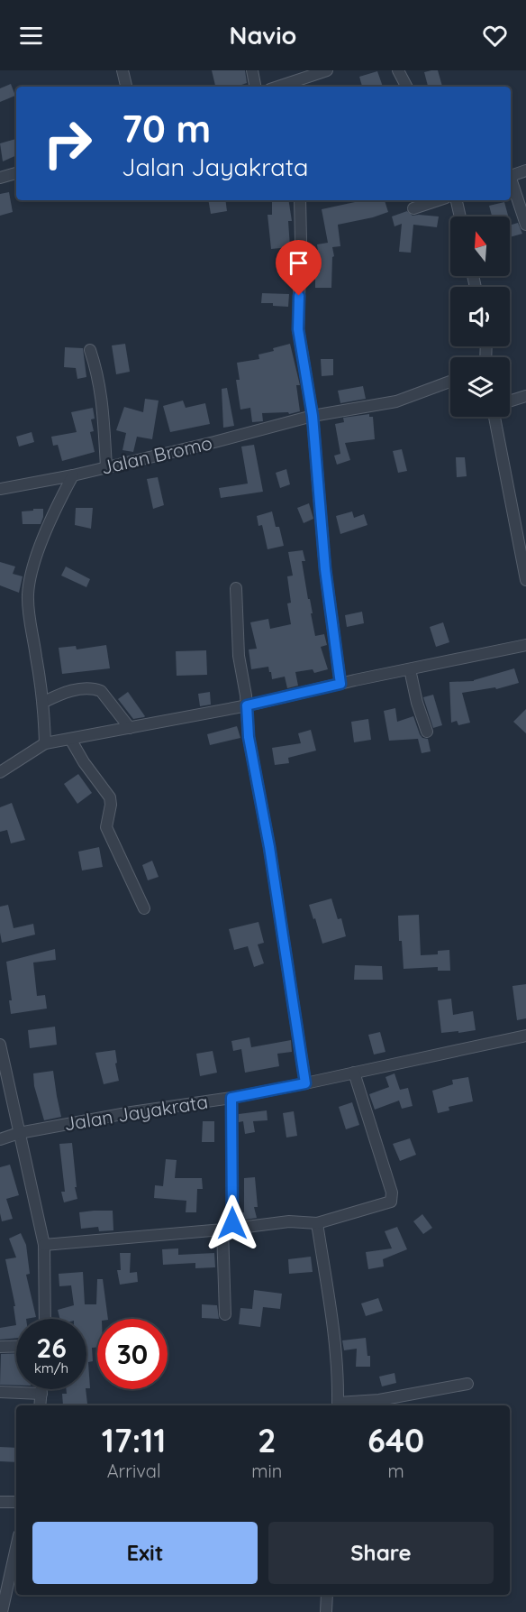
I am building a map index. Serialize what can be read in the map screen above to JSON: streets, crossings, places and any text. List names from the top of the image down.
{
  "streets": {
    "street": ["Jalan Bromo", "Jalan Jayakrata"]
  },
  "north": "top",
  "page": {
    "header": "Navio",
    "turn": ["70 m", "Jalan Jayakrata"],
    "speed": "26 km/h",
    "limit": "30",
    "eta": [
      "17:11",
      "Arrival",
      "2",
      "min",
      "640",
      "m"
    ],
    "buttons": ["Exit", "Share"]
  }
}
